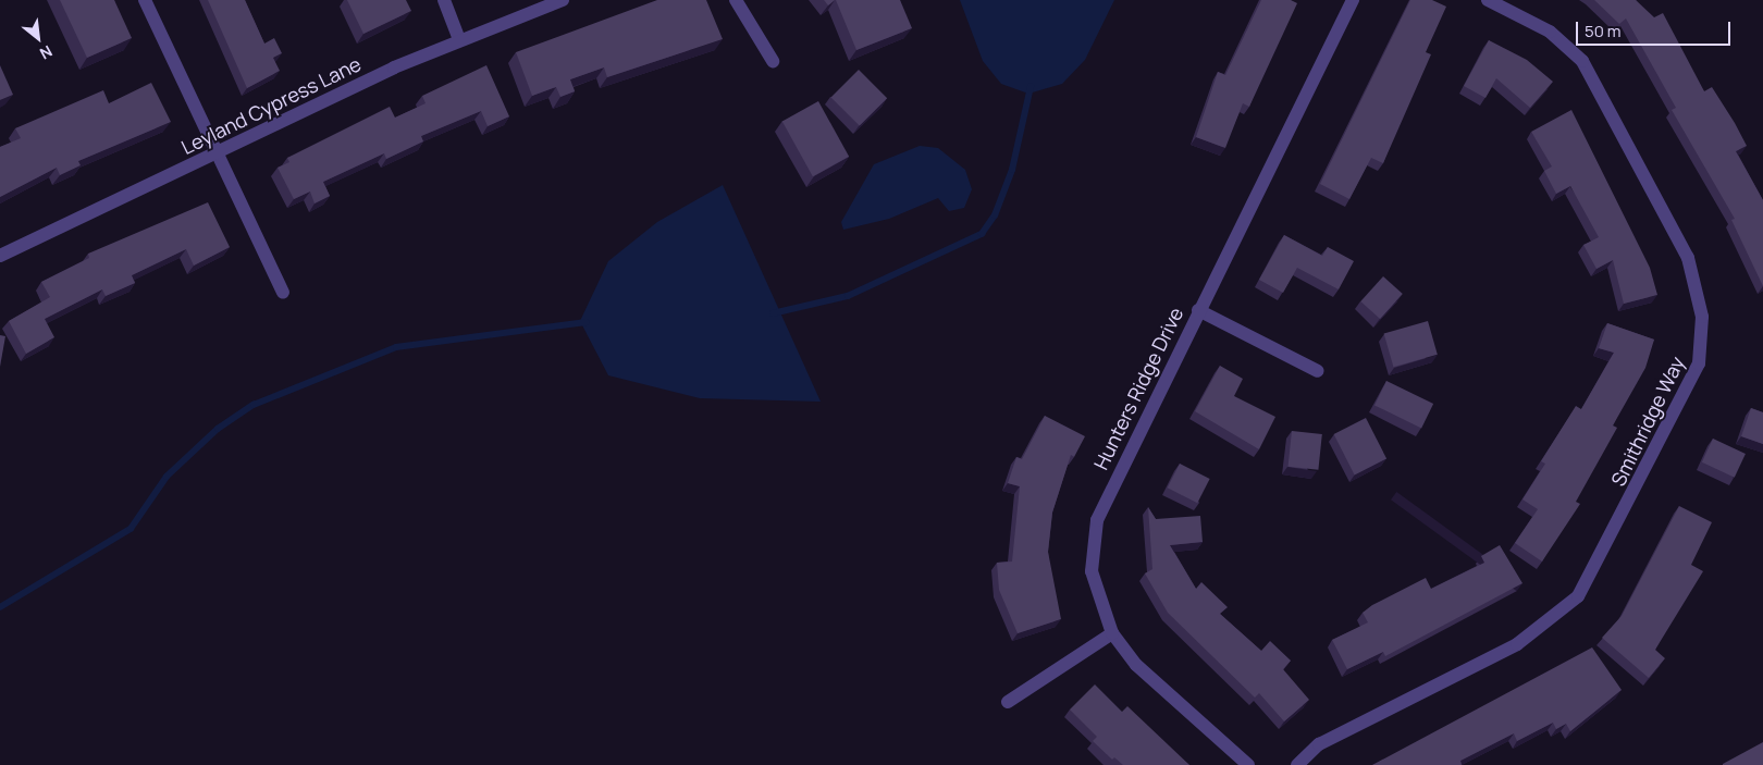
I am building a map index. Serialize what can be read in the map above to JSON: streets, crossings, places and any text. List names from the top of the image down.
{
  "streets": {
    "street": ["Leyland Cypress Lane", "Hunters Ridge Drive", "Smithridge Way"]
  },
  "scale_bar": "50 m",
  "north": "bottom right"
}
